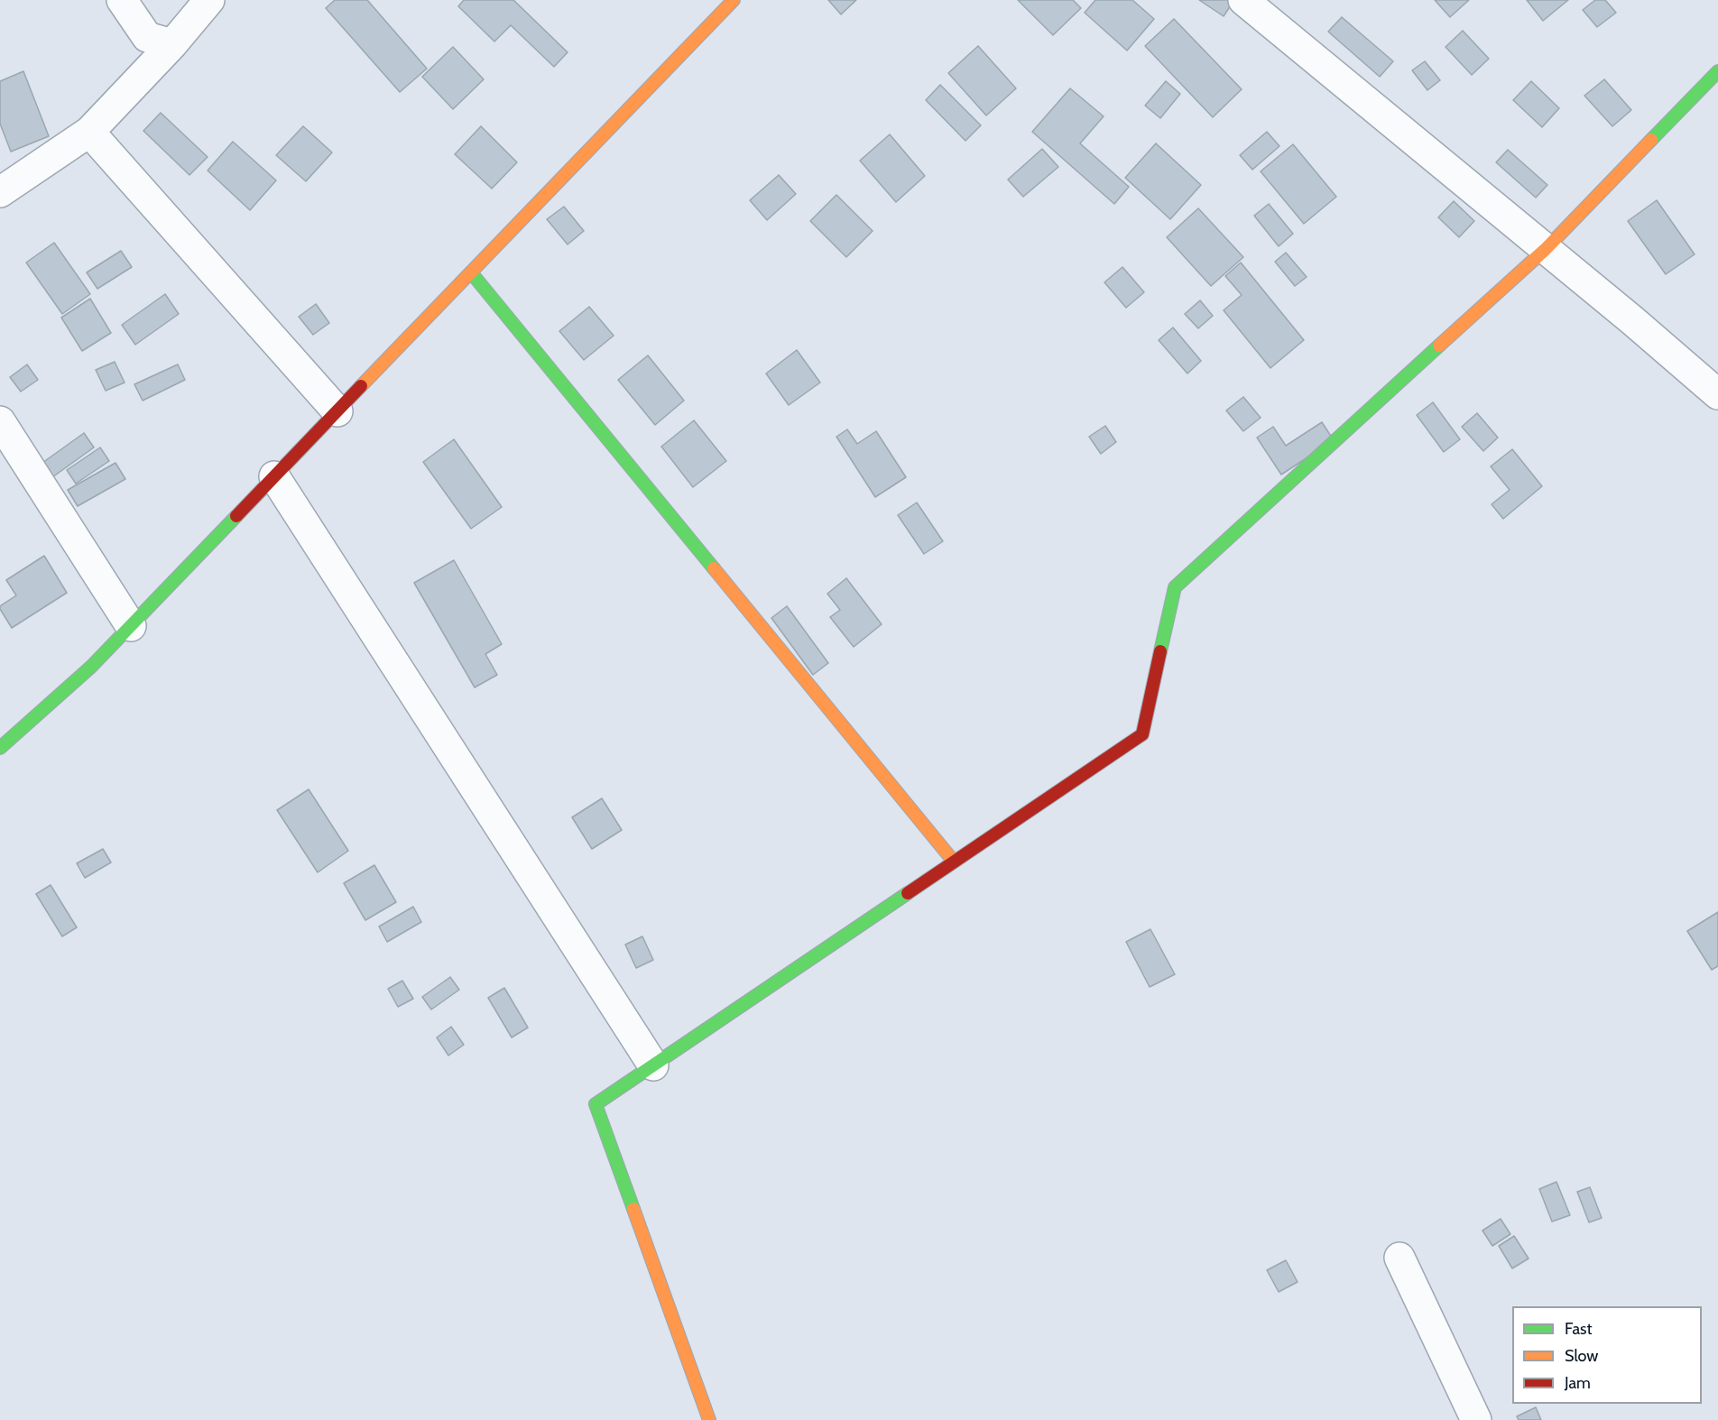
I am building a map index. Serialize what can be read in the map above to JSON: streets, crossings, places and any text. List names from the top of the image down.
{
  "legend": ["Fast", "Slow", "Jam"]
}
